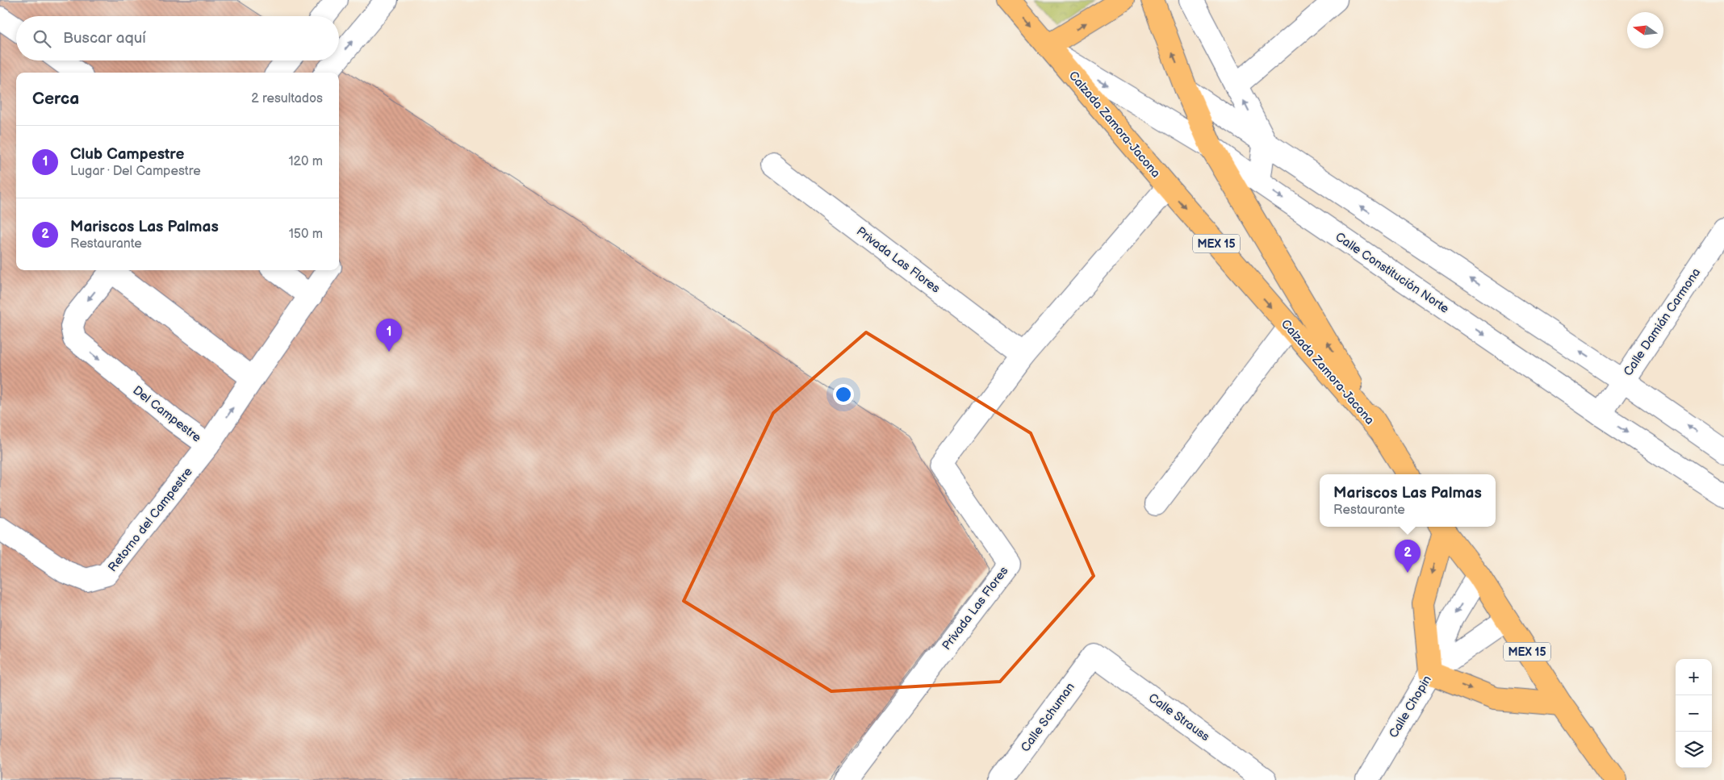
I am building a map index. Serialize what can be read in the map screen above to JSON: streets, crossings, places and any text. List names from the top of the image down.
{
  "streets": {
    "main road": ["Calzada Zamora-Jacona", "MEX 15"],
    "street": [
      "Privada Las Flores",
      "Calle Constitución Norte",
      "Calle Damián Carmona",
      "Del Campestre",
      "Retorno del Campestre",
      "Calle Chopin",
      "Calle Schuman",
      "Calle Strauss"
    ]
  },
  "crossings": [
    ["Calzada Zamora-Jacona", "MEX 15"],
    ["Calzada Zamora-Jacona", "Privada Las Flores"],
    ["Calzada Zamora-Jacona", "Calle Constitución Norte"],
    ["MEX 15", "Calle Chopin"],
    ["Calle Constitución Norte", "Calle Damián Carmona"],
    ["Del Campestre", "Retorno del Campestre"],
    ["Calle Schuman", "Calle Strauss"]
  ],
  "north": "left",
  "page": {
    "search": "Buscar aquí",
    "heading": ["Cerca", "2 resultados"],
    "list": [
      {
        "mark": "1",
        "name": "Club Campestre",
        "note": "Lugar · Del Campestre",
        "value": "120 m"
      },
      {
        "mark": "2",
        "name": "Mariscos Las Palmas",
        "note": "Restaurante",
        "value": "150 m"
      }
    ],
    "pins": ["1", "2"],
    "popup": ["Mariscos Las Palmas", "Restaurante"],
    "map_buttons": ["+", "−"]
  }
}
